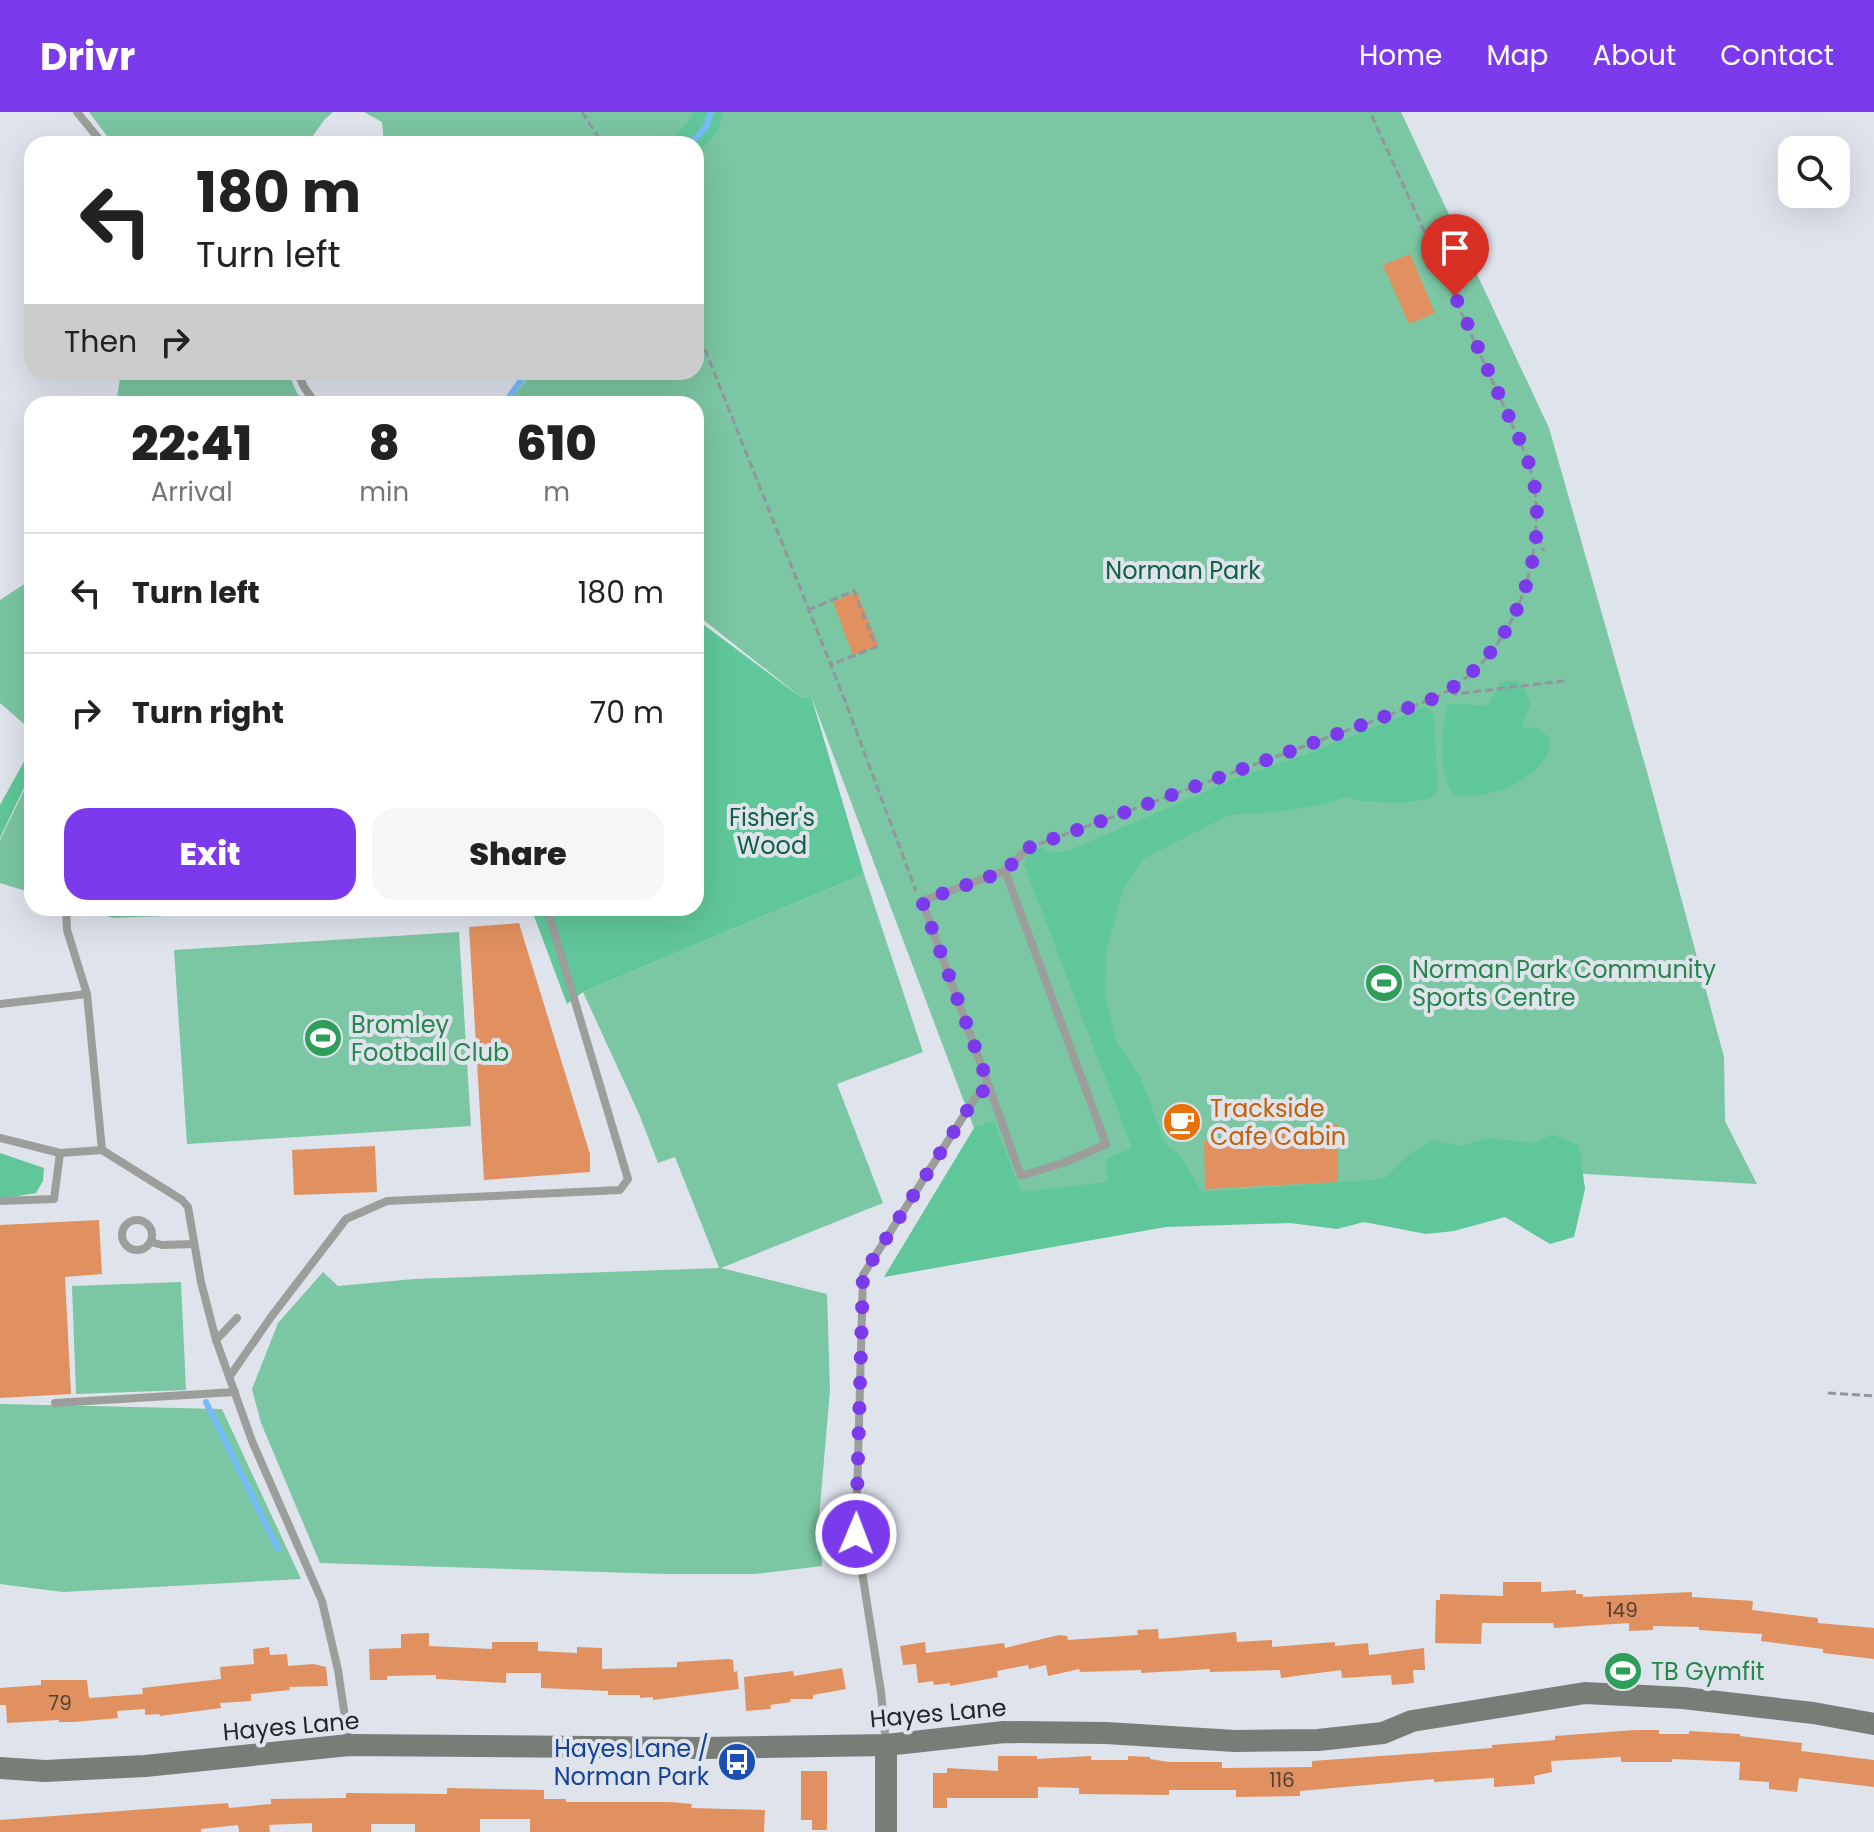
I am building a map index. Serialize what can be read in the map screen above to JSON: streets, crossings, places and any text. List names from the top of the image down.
{
  "streets": {
    "main road": ["Hayes Lane"]
  },
  "parks": ["Norman Park", "Fisher's Wood"],
  "places": {
    "sports": ["Norman Park Community Sports Centre", "Bromley Football Club", "TB Gymfit"],
    "cafe": ["Trackside Cafe Cabin"],
    "bus stop": ["Hayes Lane / Norman Park"]
  },
  "house_numbers": ["149", "79", "116"],
  "page": {
    "header": "Drivr",
    "nav": [
      "Home",
      "Map",
      "About",
      "Contact"
    ],
    "turn": ["180 m", "Turn left"],
    "then": "Then",
    "eta": [
      "22:41",
      "Arrival",
      "8",
      "min",
      "610",
      "m"
    ],
    "list": [
      {
        "name": "Turn left",
        "value": "180 m"
      },
      {
        "name": "Turn right",
        "value": "70 m"
      }
    ],
    "buttons": ["Exit", "Share"]
  }
}
